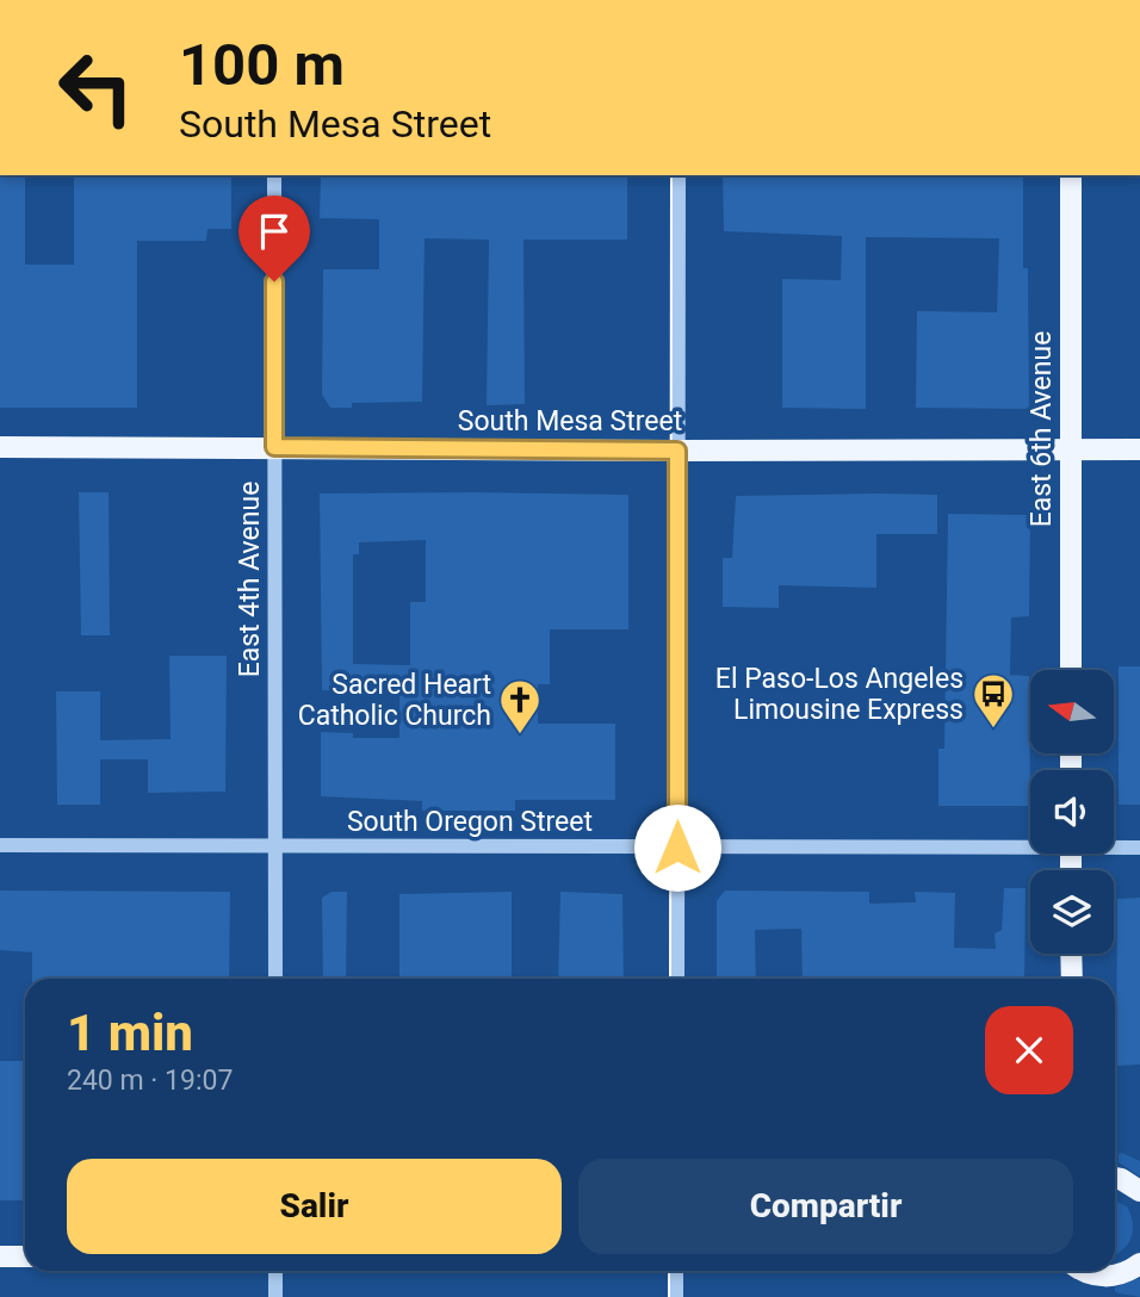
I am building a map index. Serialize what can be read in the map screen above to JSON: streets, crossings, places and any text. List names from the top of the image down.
{
  "streets": {
    "main road": ["South Mesa Street", "East 6th Avenue"],
    "street": ["East 4th Avenue", "South Oregon Street"]
  },
  "crossings": [
    ["South Mesa Street", "East 6th Avenue"],
    ["South Mesa Street", "East 4th Avenue"],
    ["East 4th Avenue", "South Oregon Street"]
  ],
  "places": {
    "bus stop": ["El Paso-Los Angeles Limousine Express"],
    "church": ["Sacred Heart Catholic Church"]
  },
  "north": "left",
  "page": {
    "turn": ["100 m", "South Mesa Street"],
    "heading": ["1 min", "240 m · 19:07"],
    "buttons": ["Salir", "Compartir"]
  }
}
